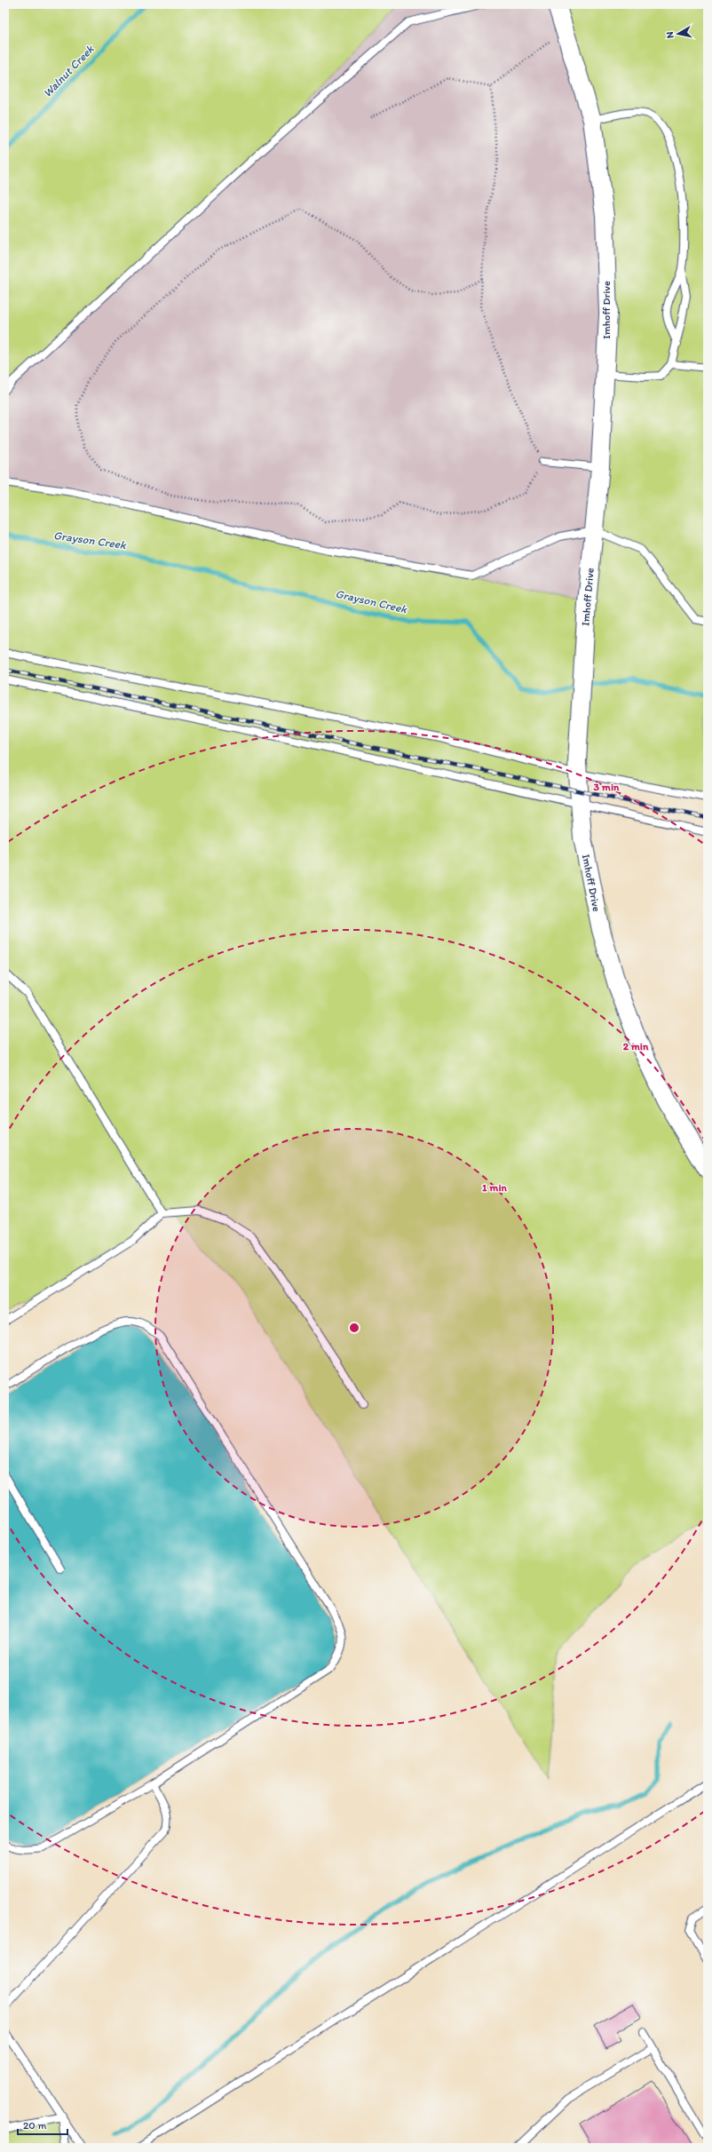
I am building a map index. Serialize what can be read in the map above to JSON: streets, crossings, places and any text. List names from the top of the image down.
{
  "streets": {
    "street": ["Imhoff Drive"]
  },
  "water": ["Walnut Creek", "Grayson Creek"],
  "scale_bar": "20 m",
  "north": "left",
  "rings": ["3 min", "2 min", "1 min"]
}
